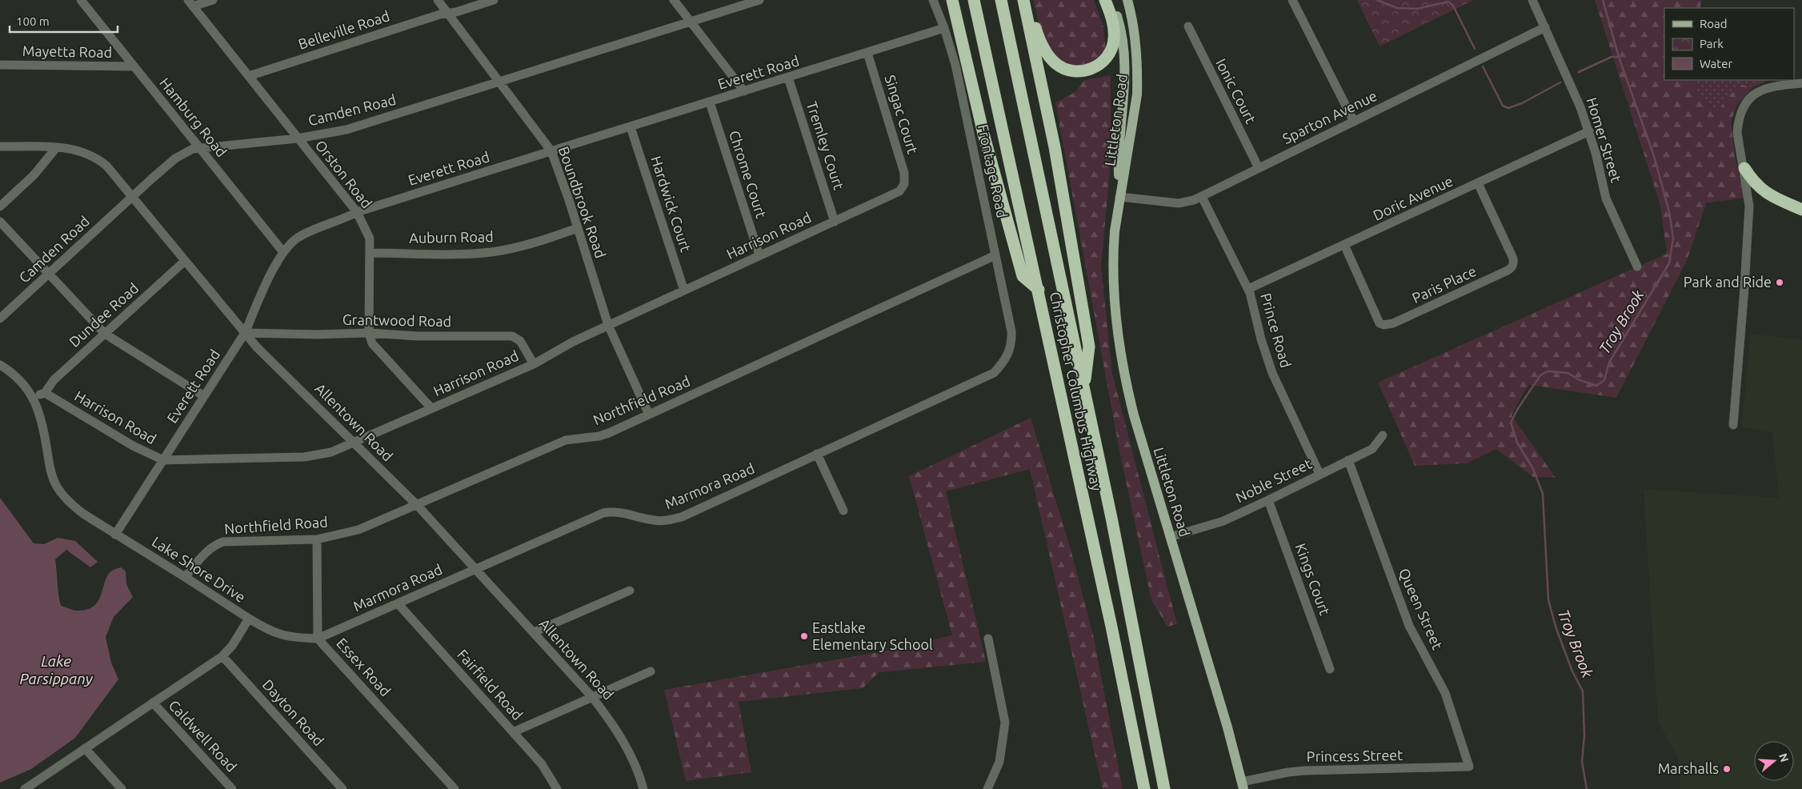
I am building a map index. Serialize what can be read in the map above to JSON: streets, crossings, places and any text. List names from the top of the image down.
{
  "streets": {
    "highway": ["Christopher Columbus Highway"],
    "main road": ["Littleton Road"],
    "street": [
      "Belleville Road",
      "Mayetta Road",
      "Everett Road",
      "Ionic Court",
      "Camden Road",
      "Singac Court",
      "Hamburg Road",
      "Sparton Avenue",
      "Homer Street",
      "Tremley Court",
      "Frontage Road",
      "Orston Road",
      "Chrome Court",
      "Doric Avenue",
      "Boundbrook Road",
      "Hardwick Court",
      "Harrison Road",
      "Auburn Road",
      "Paris Place",
      "Dundee Road",
      "Grantwood Road",
      "Prince Road",
      "Northfield Road",
      "Allentown Road",
      "Noble Street",
      "Marmora Road",
      "Lake Shore Drive",
      "Kings Court",
      "Queen Street",
      "Essex Road",
      "Fairfield Road",
      "Dayton Road",
      "Caldwell Road",
      "Princess Street"
    ]
  },
  "crossings": [
    ["Belleville Road", "Orston Road"],
    ["Belleville Road", "Boundbrook Road"],
    ["Mayetta Road", "Hamburg Road"],
    ["Everett Road", "Singac Court"],
    ["Everett Road", "Hamburg Road"],
    ["Everett Road", "Tremley Court"],
    ["Everett Road", "Frontage Road"],
    ["Everett Road", "Orston Road"],
    ["Everett Road", "Chrome Court"],
    ["Everett Road", "Boundbrook Road"],
    ["Everett Road", "Hardwick Court"],
    ["Everett Road", "Harrison Road"],
    ["Everett Road", "Grantwood Road"],
    ["Everett Road", "Allentown Road"],
    ["Everett Road", "Lake Shore Drive"],
    ["Ionic Court", "Sparton Avenue"],
    ["Camden Road", "Hamburg Road"],
    ["Camden Road", "Orston Road"],
    ["Camden Road", "Boundbrook Road"],
    ["Camden Road", "Allentown Road"],
    ["Singac Court", "Harrison Road"],
    ["Sparton Avenue", "Littleton Road"],
    ["Sparton Avenue", "Homer Street"],
    ["Sparton Avenue", "Prince Road"],
    ["Littleton Road", "Noble Street"],
    ["Littleton Road", "Princess Street"],
    ["Homer Street", "Doric Avenue"],
    ["Tremley Court", "Harrison Road"],
    ["Frontage Road", "Northfield Road"],
    ["Frontage Road", "Marmora Road"],
    ["Orston Road", "Auburn Road"],
    ["Orston Road", "Grantwood Road"],
    ["Chrome Court", "Harrison Road"],
    ["Doric Avenue", "Paris Place"],
    ["Doric Avenue", "Prince Road"],
    ["Boundbrook Road", "Harrison Road"],
    ["Boundbrook Road", "Auburn Road"],
    ["Boundbrook Road", "Northfield Road"],
    ["Hardwick Court", "Harrison Road"],
    ["Harrison Road", "Dundee Road"],
    ["Harrison Road", "Grantwood Road"],
    ["Harrison Road", "Allentown Road"],
    ["Dundee Road", "Allentown Road"],
    ["Grantwood Road", "Allentown Road"],
    ["Prince Road", "Noble Street"],
    ["Northfield Road", "Allentown Road"],
    ["Northfield Road", "Lake Shore Drive"],
    ["Northfield Road", "Essex Road"],
    ["Allentown Road", "Marmora Road"],
    ["Noble Street", "Kings Court"],
    ["Noble Street", "Queen Street"],
    ["Marmora Road", "Lake Shore Drive"],
    ["Marmora Road", "Essex Road"],
    ["Marmora Road", "Fairfield Road"],
    ["Lake Shore Drive", "Dayton Road"],
    ["Lake Shore Drive", "Caldwell Road"],
    ["Queen Street", "Princess Street"]
  ],
  "water": ["Troy Brook", "Lake Parsippany"],
  "places": ["Park and Ride", "Eastlake Elementary School", "Marshalls"],
  "legend": ["Road", "Park", "Water"],
  "scale_bar": "100 m",
  "north": "right"
}
